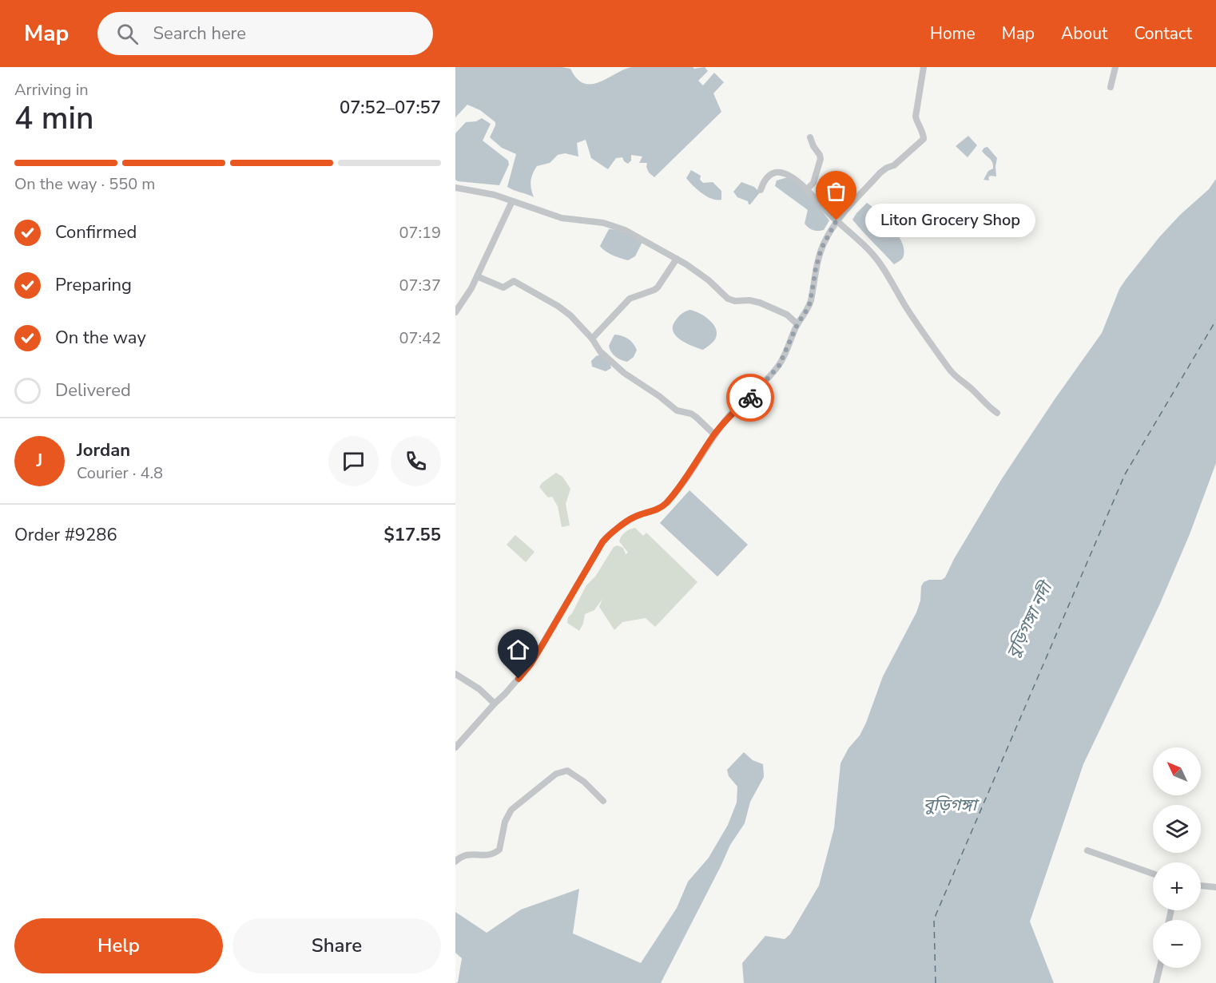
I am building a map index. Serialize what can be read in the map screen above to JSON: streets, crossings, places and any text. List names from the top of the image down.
{
  "water": ["বুড়িগঙ্গা নদী", "বুড়িগঙ্গা"],
  "places": ["Liton Grocery Shop"],
  "north": "top left",
  "page": {
    "header": "Map",
    "search": "Search here",
    "nav": [
      "Home",
      "Map",
      "About",
      "Contact"
    ],
    "heading": ["4 min", "Arriving in", "07:52–07:57"],
    "panel": [
      "Jordan",
      "Courier · 4.8",
      "Order #9286",
      "$17.55"
    ],
    "bar": "On the way · 550 m",
    "bubble": "Liton Grocery Shop",
    "list": [
      ["Confirmed", "07:19"],
      ["Preparing", "07:37"],
      ["On the way", "07:42"],
      "Delivered"
    ],
    "round": "J",
    "map_buttons": ["+", "−"],
    "buttons": ["Help", "Share"]
  }
}
